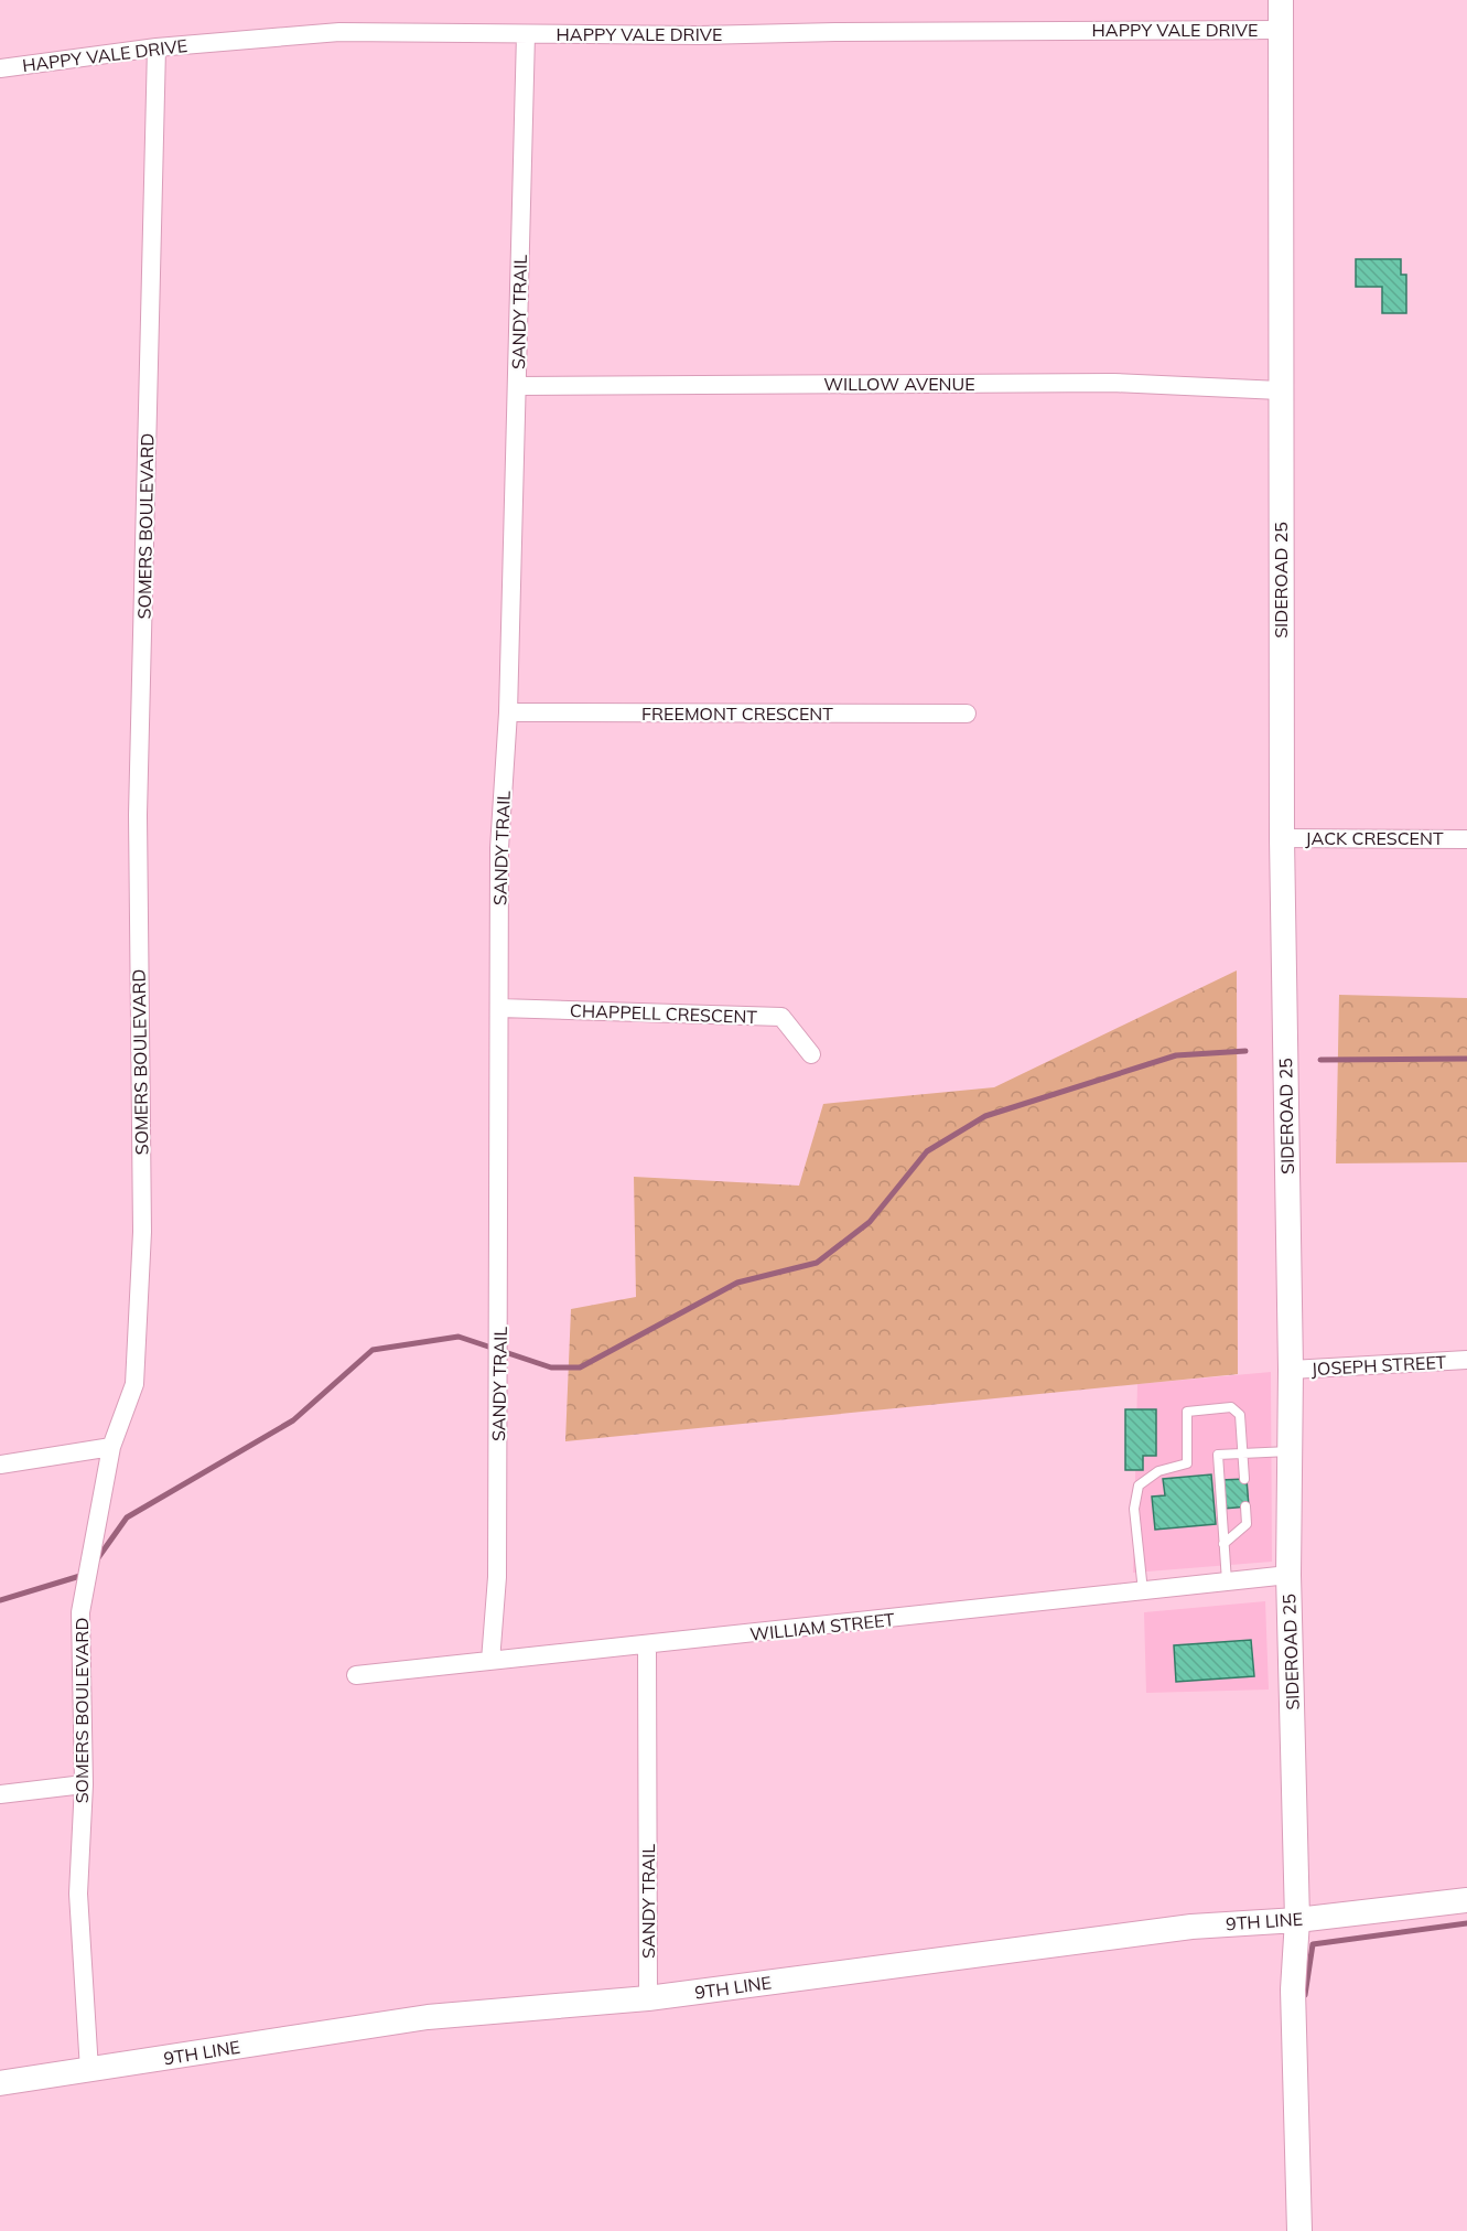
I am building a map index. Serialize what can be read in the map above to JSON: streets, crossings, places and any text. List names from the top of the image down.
{
  "streets": {
    "main road": ["SIDEROAD 25", "9TH LINE"],
    "street": [
      "HAPPY VALE DRIVE",
      "SANDY TRAIL",
      "WILLOW AVENUE",
      "SOMERS BOULEVARD",
      "FREEMONT CRESCENT",
      "JACK CRESCENT",
      "CHAPPELL CRESCENT",
      "JOSEPH STREET",
      "WILLIAM STREET"
    ]
  },
  "crossings": [
    ["HAPPY VALE DRIVE", "SANDY TRAIL"],
    ["HAPPY VALE DRIVE", "SOMERS BOULEVARD"],
    ["HAPPY VALE DRIVE", "SIDEROAD 25"],
    ["SANDY TRAIL", "WILLOW AVENUE"],
    ["SANDY TRAIL", "FREEMONT CRESCENT"],
    ["SANDY TRAIL", "CHAPPELL CRESCENT"],
    ["SANDY TRAIL", "WILLIAM STREET"],
    ["SANDY TRAIL", "9TH LINE"],
    ["WILLOW AVENUE", "SIDEROAD 25"],
    ["SOMERS BOULEVARD", "9TH LINE"],
    ["SIDEROAD 25", "JACK CRESCENT"],
    ["SIDEROAD 25", "JOSEPH STREET"],
    ["SIDEROAD 25", "WILLIAM STREET"],
    ["SIDEROAD 25", "9TH LINE"]
  ]
}
